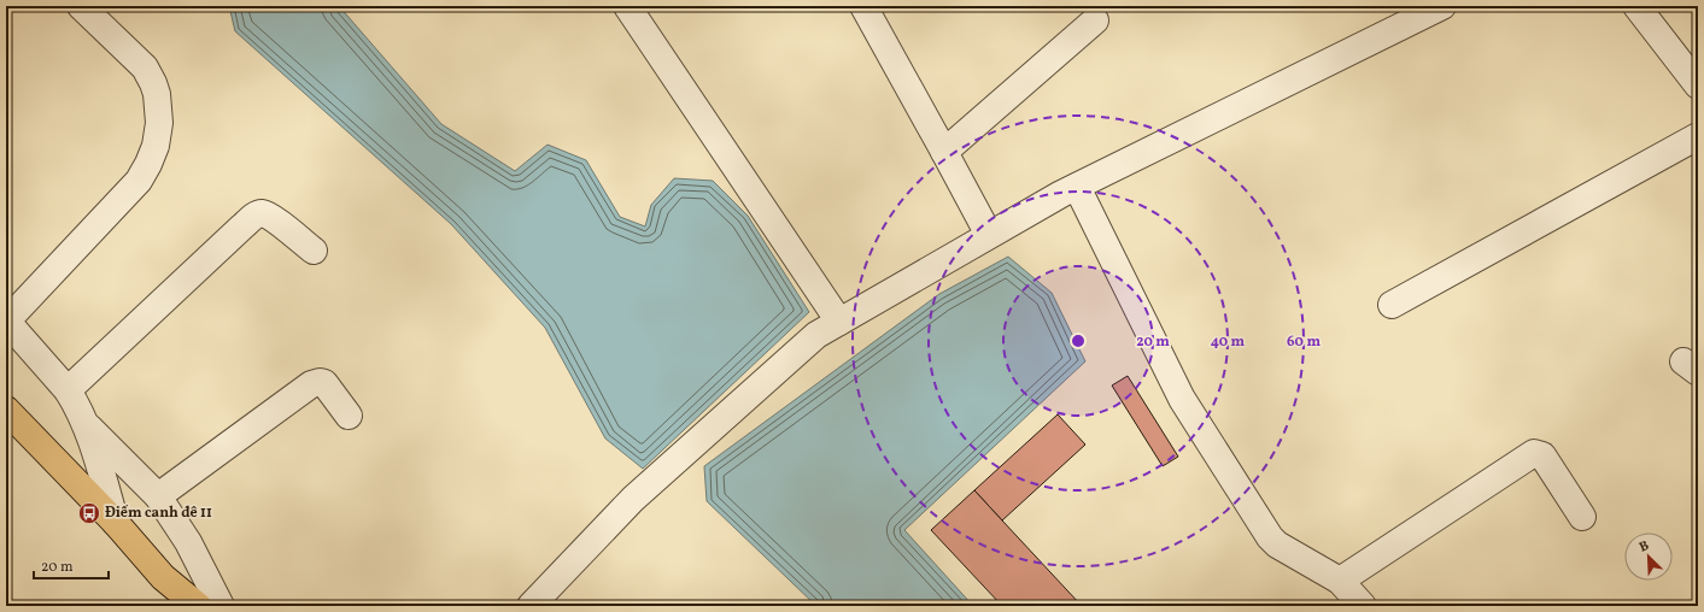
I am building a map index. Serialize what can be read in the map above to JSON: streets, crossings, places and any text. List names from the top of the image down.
{
  "places": {
    "bus stop": ["Điếm canh đê 11"]
  },
  "scale_bar": "20 m",
  "north": "top left",
  "rings": ["20 m", "40 m", "60 m"]
}
